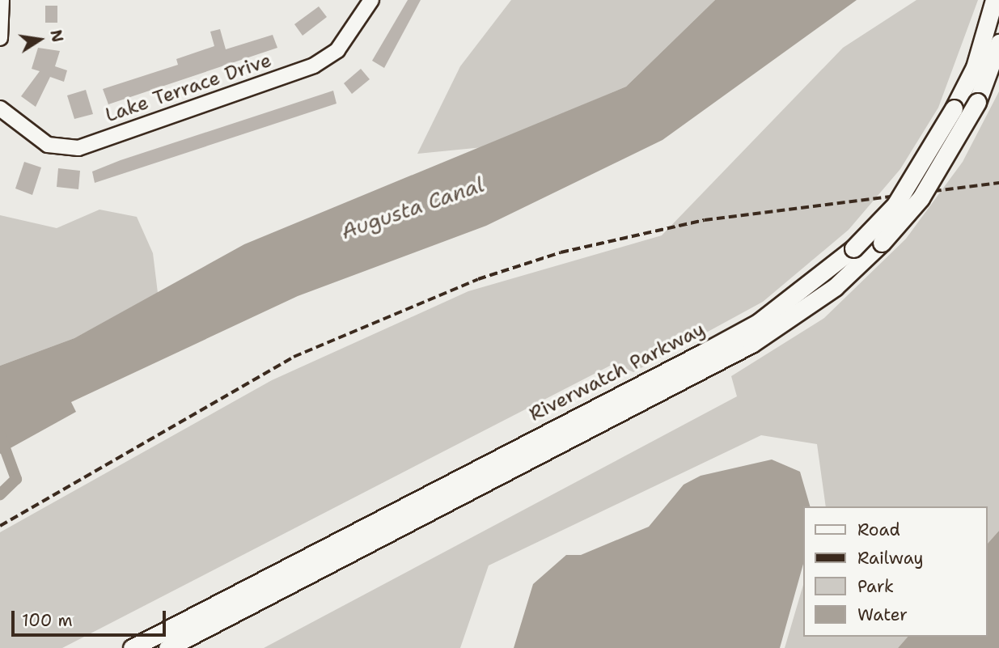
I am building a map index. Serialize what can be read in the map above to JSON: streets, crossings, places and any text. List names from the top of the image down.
{
  "streets": {
    "main road": ["Riverwatch Parkway"],
    "street": ["Lake Terrace Drive"]
  },
  "water": ["Augusta Canal"],
  "legend": [
    "Road",
    "Railway",
    "Park",
    "Water"
  ],
  "scale_bar": "100 m",
  "north": "right"
}
